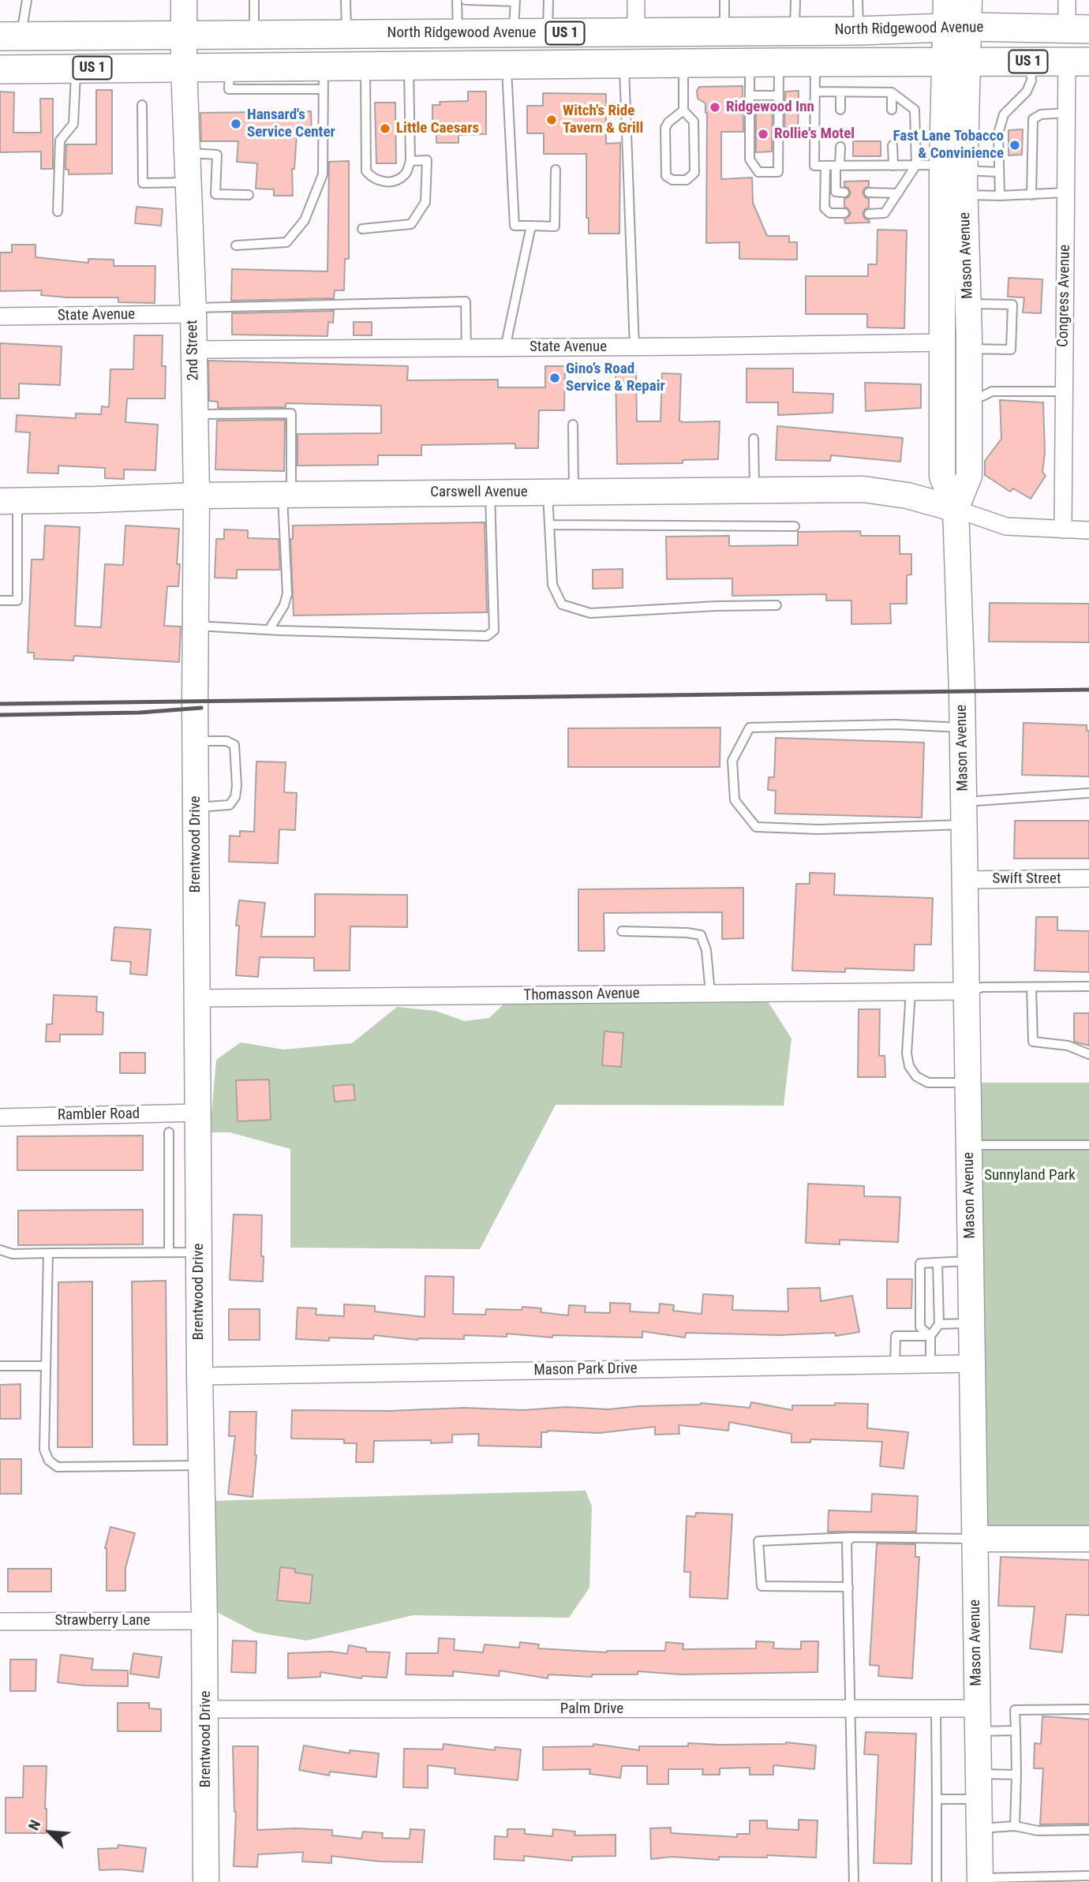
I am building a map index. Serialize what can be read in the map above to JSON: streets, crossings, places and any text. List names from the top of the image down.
{
  "streets": {
    "main road": ["North Ridgewood Avenue", "US 1"],
    "street": [
      "Mason Avenue",
      "Congress Avenue",
      "State Avenue",
      "2nd Street",
      "Carswell Avenue",
      "Brentwood Drive",
      "Swift Street",
      "Thomasson Avenue",
      "Rambler Road",
      "Mason Park Drive",
      "Strawberry Lane",
      "Palm Drive"
    ]
  },
  "crossings": [
    ["North Ridgewood Avenue", "Mason Avenue"],
    ["North Ridgewood Avenue", "Congress Avenue"],
    ["North Ridgewood Avenue", "2nd Street"],
    ["Mason Avenue", "State Avenue"],
    ["Mason Avenue", "Carswell Avenue"],
    ["Mason Avenue", "Swift Street"],
    ["Mason Avenue", "Thomasson Avenue"],
    ["Mason Avenue", "Mason Park Drive"],
    ["Mason Avenue", "Palm Drive"],
    ["State Avenue", "2nd Street"],
    ["2nd Street", "Carswell Avenue"],
    ["2nd Street", "Brentwood Drive"],
    ["Brentwood Drive", "Thomasson Avenue"],
    ["Brentwood Drive", "Rambler Road"],
    ["Brentwood Drive", "Mason Park Drive"],
    ["Brentwood Drive", "Strawberry Lane"],
    ["Brentwood Drive", "Palm Drive"]
  ],
  "parks": ["Sunnyland Park"],
  "places": [
    "Ridgewood Inn",
    "Witch's Ride Tavern & Grill",
    "Hansard's Service Center",
    "Little Caesars",
    "Rollie's Motel",
    "Fast Lane Tobacco & Convinience",
    "Gino’s Road Service & Repair"
  ],
  "north": "top left"
}
